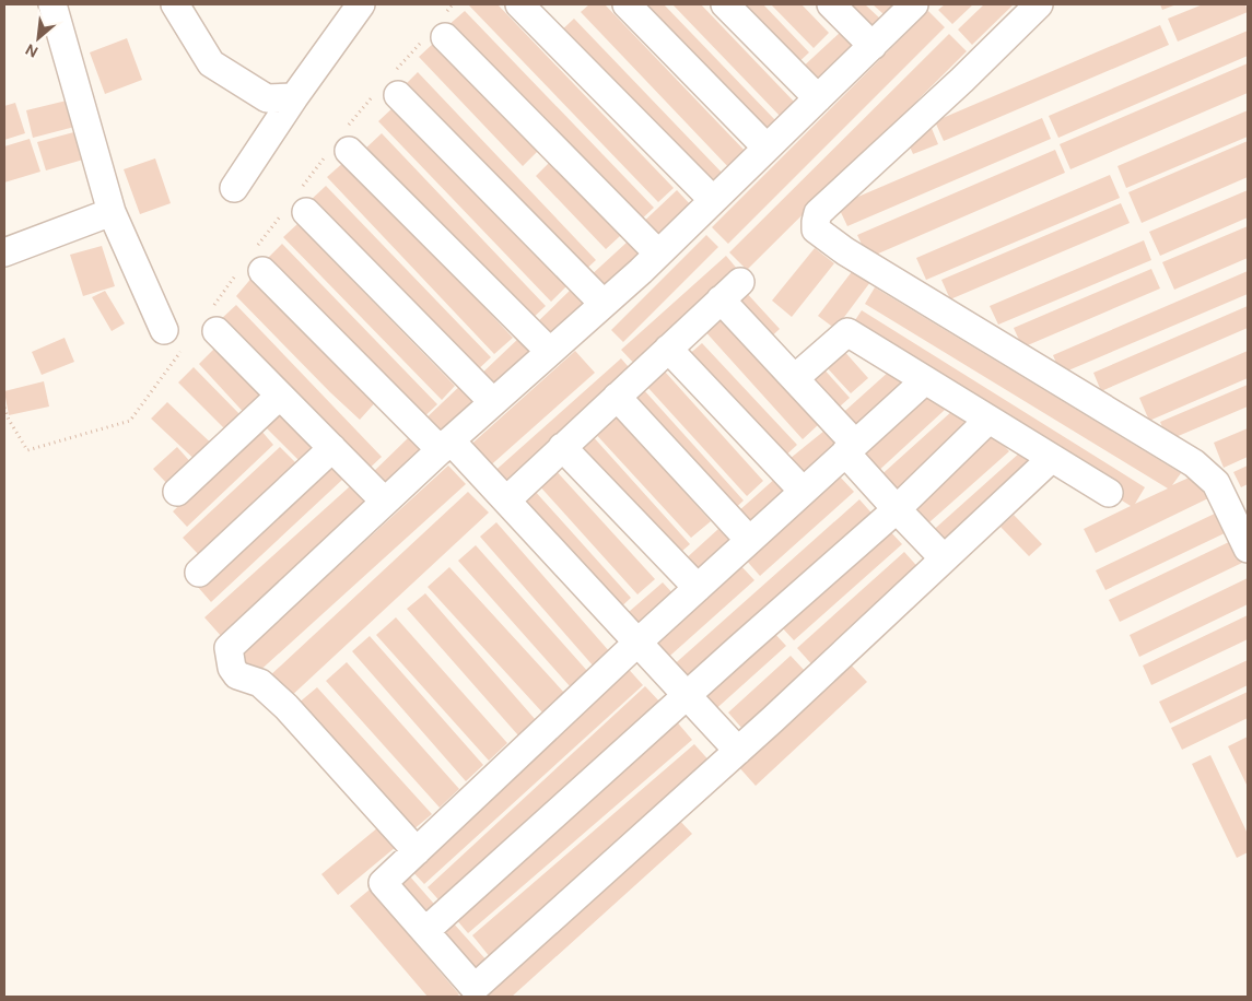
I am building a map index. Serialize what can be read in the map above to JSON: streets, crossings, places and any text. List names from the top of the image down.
{
  "north": "bottom left"
}
